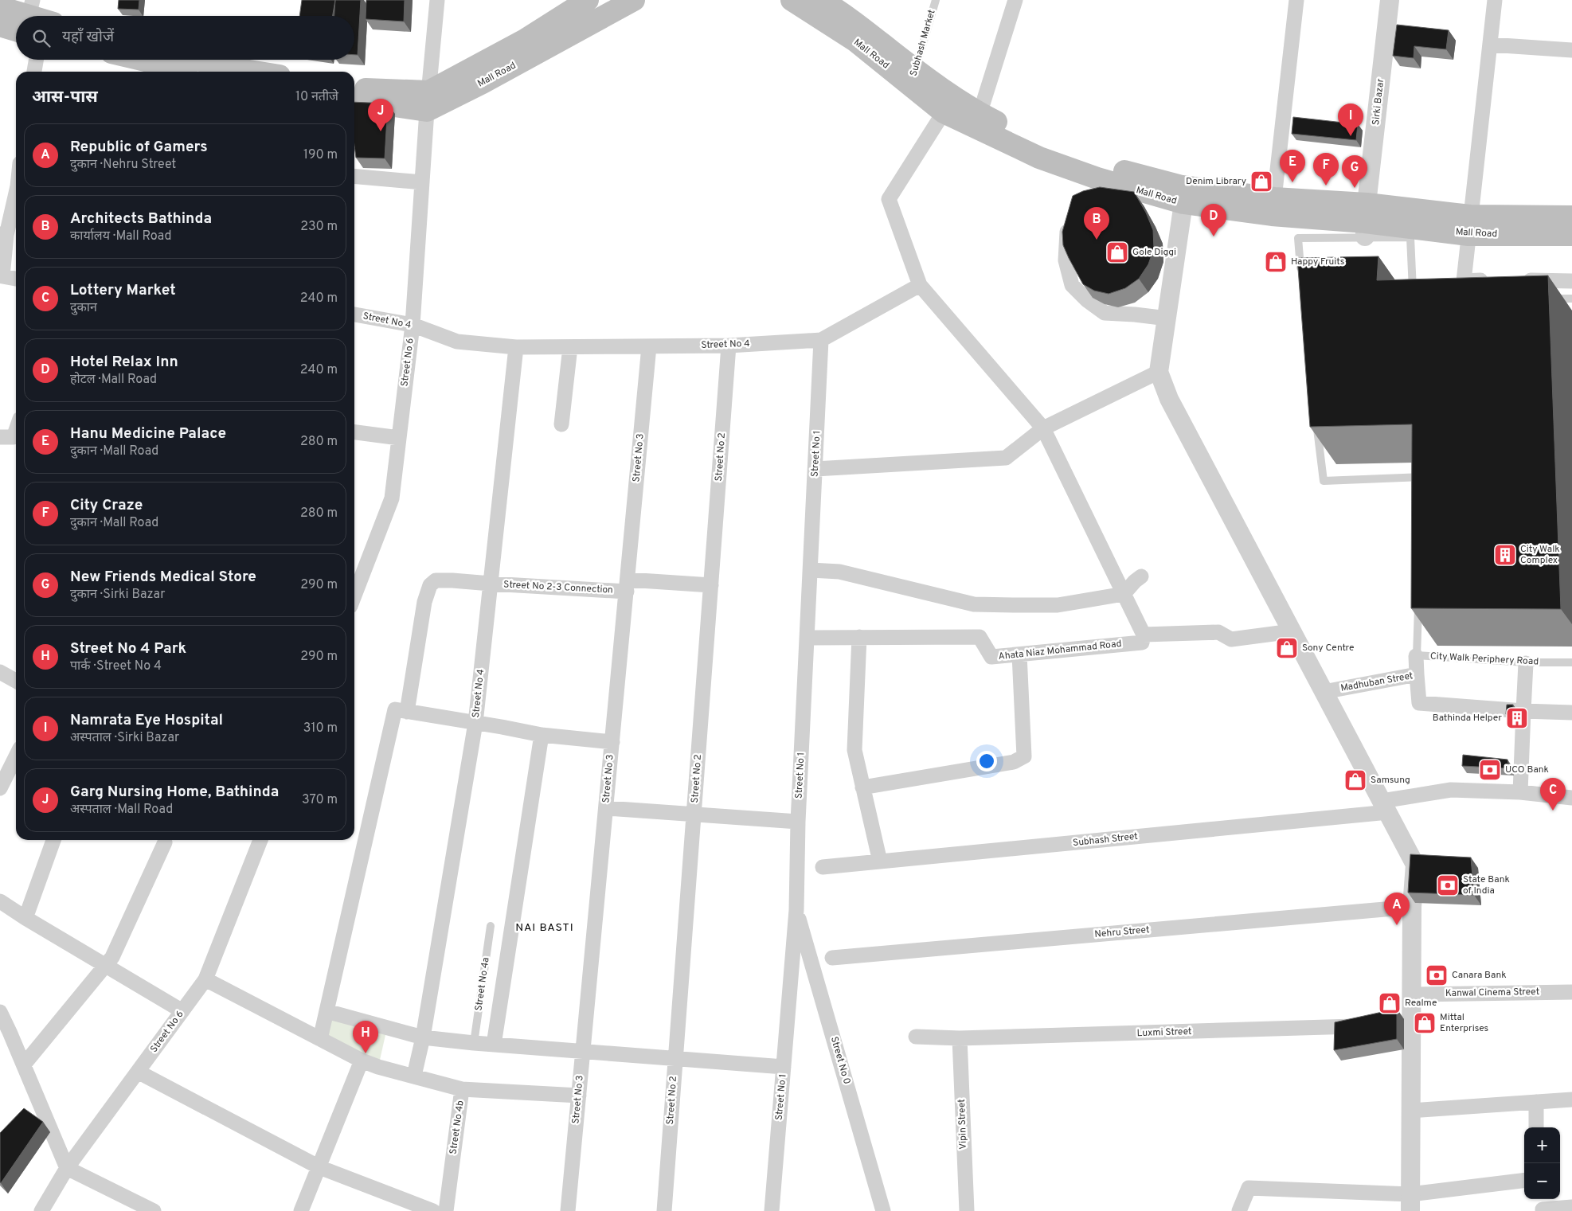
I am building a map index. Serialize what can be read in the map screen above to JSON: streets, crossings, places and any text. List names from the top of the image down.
{
  "streets": {
    "main road": ["Mall Road"],
    "street": [
      "Sirki Bazar",
      "Street No 4",
      "Street No 6",
      "Street No 1",
      "Street No 2",
      "Street No 3",
      "Street No 2-3 Connection",
      "Ahata Niaz Mohammad Road",
      "Madhuban Street",
      "Subhash Street",
      "Nehru Street",
      "Kanwal Cinema Street",
      "Luxmi Street",
      "Street No 0",
      "Vipin Street",
      "Street No 4b"
    ],
    "lane": ["Subhash Market", "City Walk Periphery Road", "Street No 4a"]
  },
  "crossings": [
    ["Subhash Market", "Mall Road"],
    ["Mall Road", "Sirki Bazar"],
    ["Mall Road", "Street No 6"],
    ["Street No 4", "Street No 6"],
    ["Street No 4", "Street No 1"],
    ["Street No 4", "Street No 2"],
    ["Street No 4", "Street No 3"],
    ["Street No 4", "Street No 2-3 Connection"],
    ["Street No 1", "Ahata Niaz Mohammad Road"],
    ["Street No 1", "Street No 0"],
    ["Street No 2", "Street No 2-3 Connection"],
    ["Street No 3", "Street No 2-3 Connection"],
    ["Street No 3", "Street No 4b"],
    ["Luxmi Street", "Vipin Street"]
  ],
  "districts": ["NAI BASTI"],
  "places": {
    "shop": [
      "Denim Library",
      "Gole Diggi",
      "Happy Fruits",
      "Sony Centre",
      "Samsung",
      "Realme",
      "Mittal Enterprises"
    ],
    "building": ["City Walk Complex", "Bathinda Helper"],
    "bank": ["UCO Bank", "State Bank of India", "Canara Bank"]
  },
  "page": {
    "search": "यहाँ खोजें",
    "heading": ["आस-पास", "10 नतीजे"],
    "pins": [
      "J",
      "I",
      "E",
      "F",
      "G",
      "D",
      "B",
      "C",
      "A",
      "H"
    ],
    "list": [
      {
        "mark": "A",
        "name": "Republic of Gamers",
        "note": "दुकान · Nehru Street",
        "value": "190 m"
      },
      {
        "mark": "B",
        "name": "Architects Bathinda",
        "note": "कार्यालय · Mall Road",
        "value": "230 m"
      },
      {
        "mark": "C",
        "name": "Lottery Market",
        "note": "दुकान",
        "value": "240 m"
      },
      {
        "mark": "D",
        "name": "Hotel Relax Inn",
        "note": "होटल · Mall Road",
        "value": "240 m"
      },
      {
        "mark": "E",
        "name": "Hanu Medicine Palace",
        "note": "दुकान · Mall Road",
        "value": "280 m"
      },
      {
        "mark": "F",
        "name": "City Craze",
        "note": "दुकान · Mall Road",
        "value": "280 m"
      },
      {
        "mark": "G",
        "name": "New Friends Medical Store",
        "note": "दुकान · Sirki Bazar",
        "value": "290 m"
      },
      {
        "mark": "H",
        "name": "Street No 4 Park",
        "note": "पार्क · Street No 4",
        "value": "290 m"
      },
      {
        "mark": "I",
        "name": "Namrata Eye Hospital",
        "note": "अस्पताल · Sirki Bazar",
        "value": "310 m"
      },
      {
        "mark": "J",
        "name": "Garg Nursing Home, Bathinda",
        "note": "अस्पताल · Mall Road",
        "value": "370 m"
      }
    ],
    "map_buttons": ["+", "−"]
  }
}
